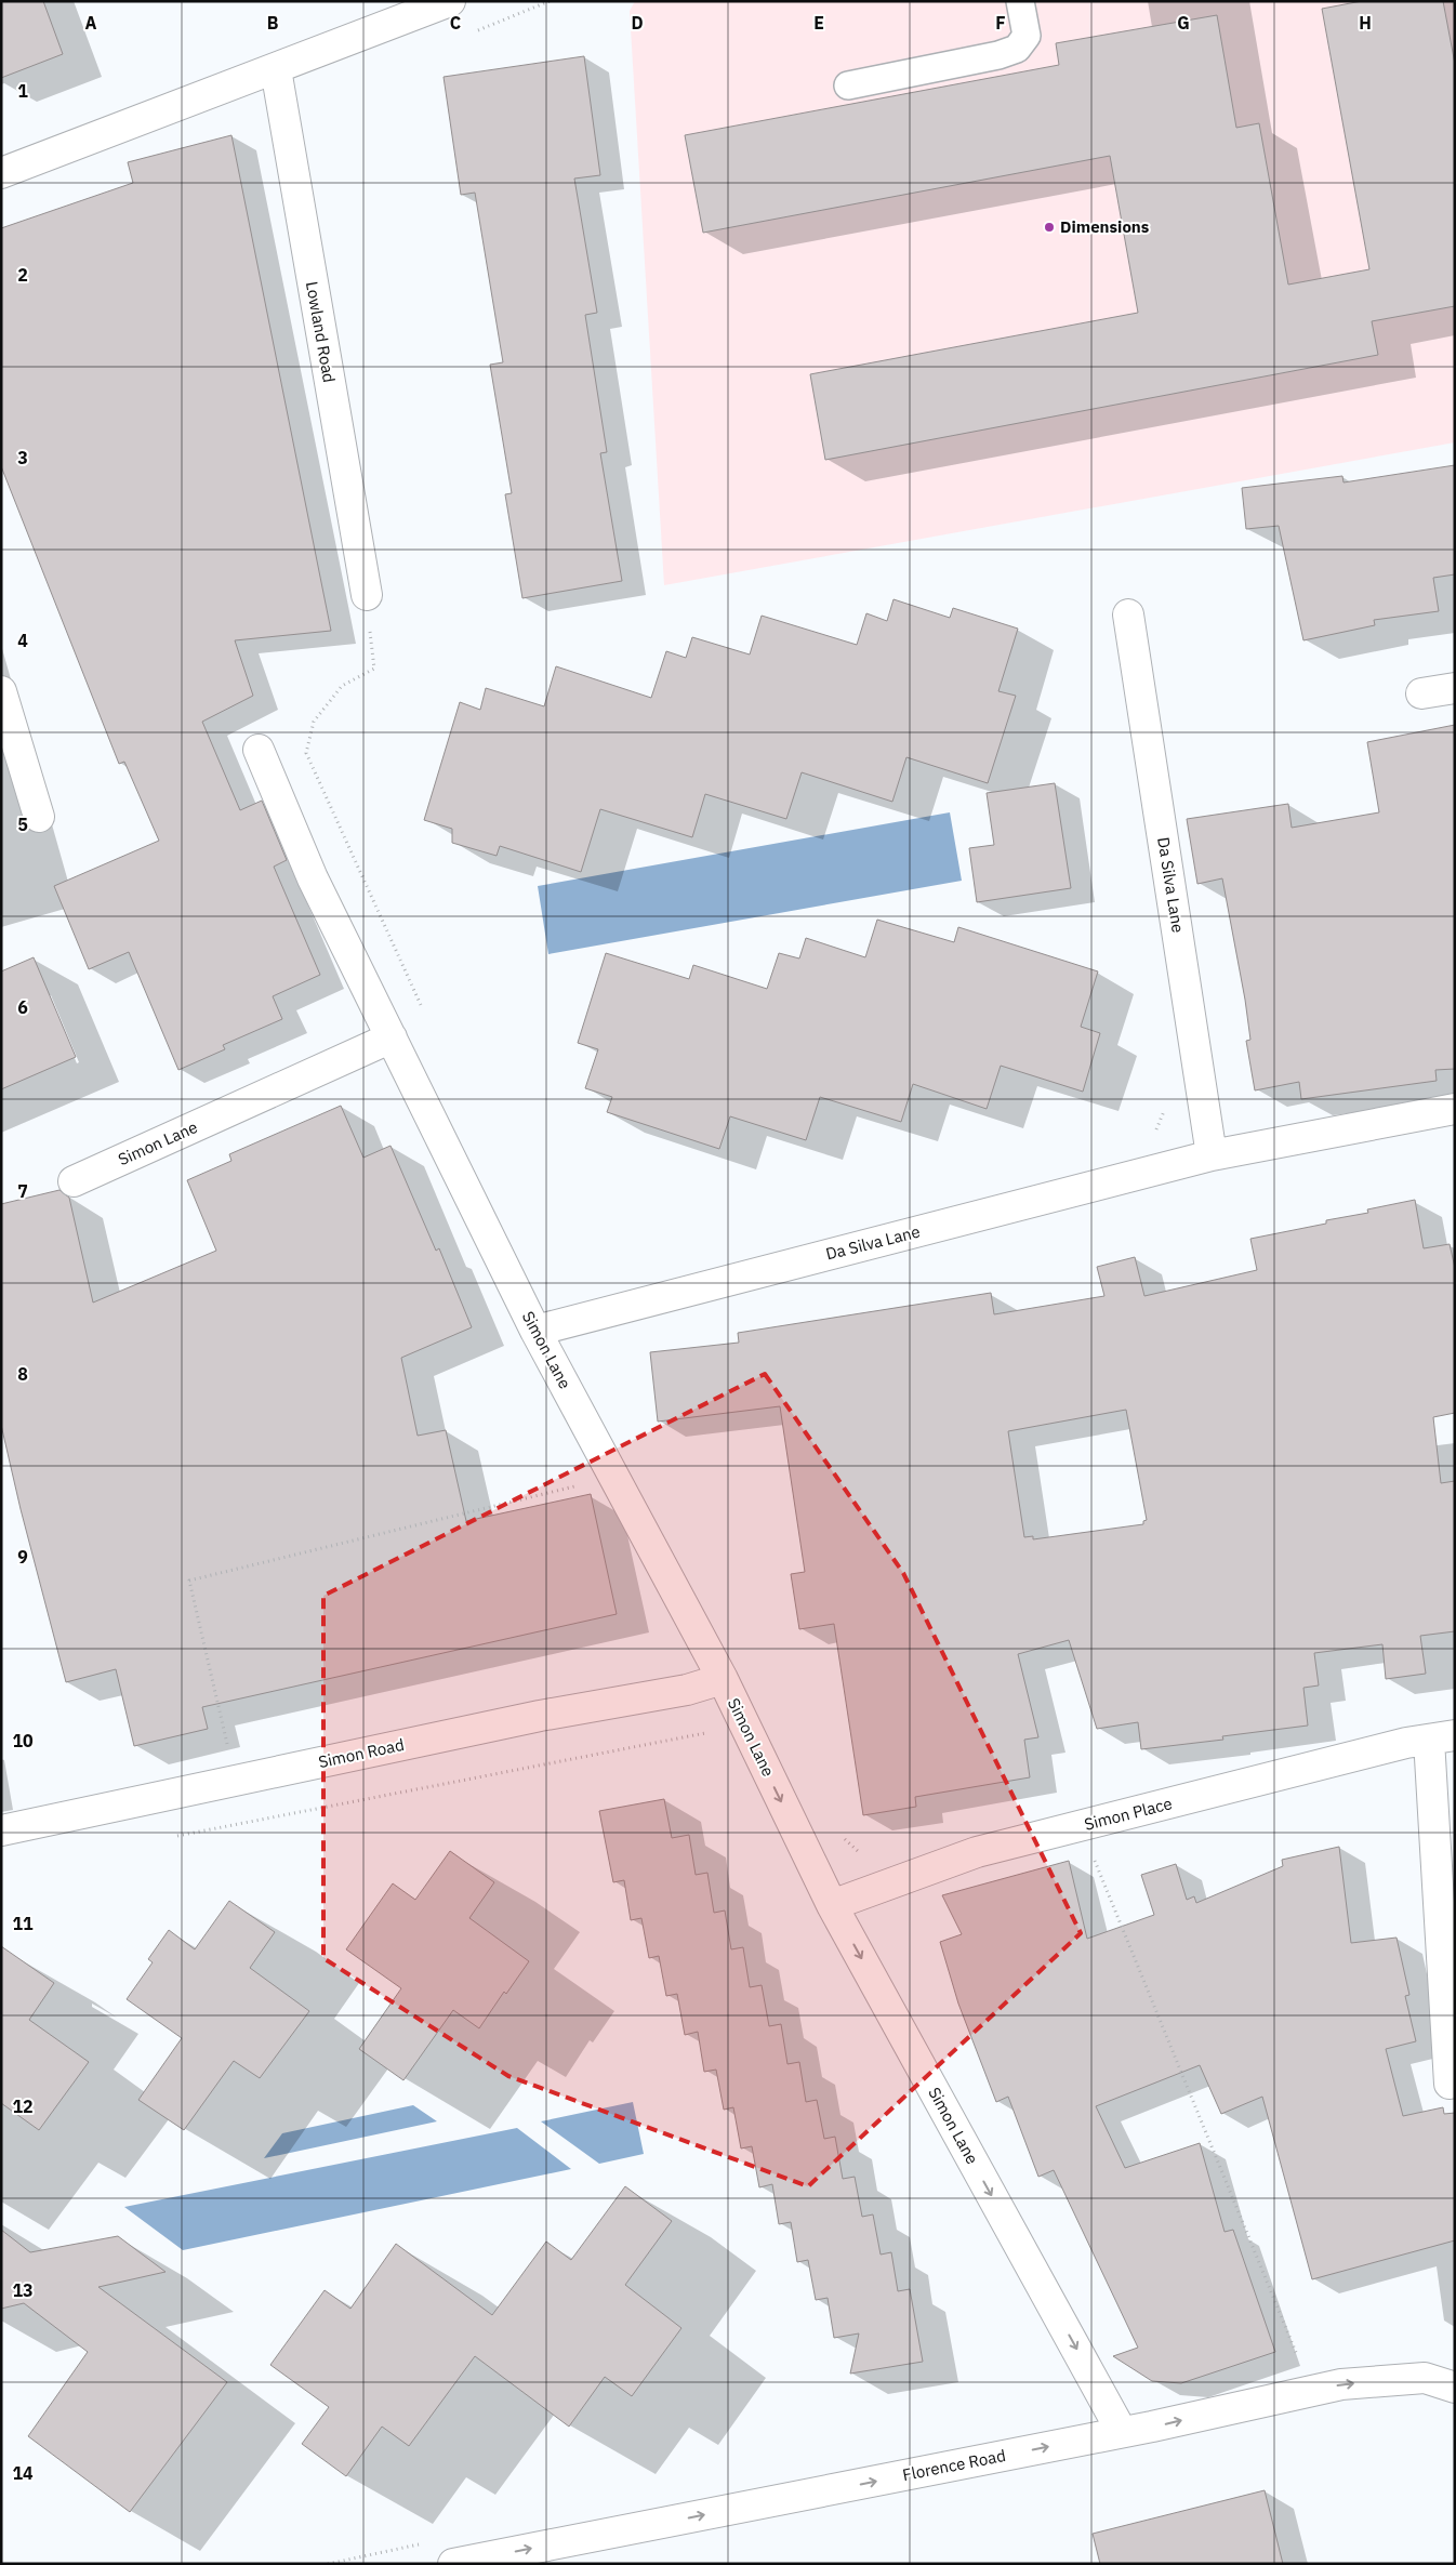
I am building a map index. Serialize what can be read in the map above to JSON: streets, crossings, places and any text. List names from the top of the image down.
{
  "streets": {
    "street": [
      "Lowland Road",
      "Da Silva Lane",
      "Simon Lane",
      "Simon Road",
      "Simon Place",
      "Florence Road"
    ]
  },
  "crossings": [
    ["Da Silva Lane", "Simon Lane"],
    ["Simon Lane", "Simon Road"],
    ["Simon Lane", "Simon Place"],
    ["Simon Lane", "Florence Road"]
  ],
  "one_way": ["Simon Lane", "Florence Road"],
  "places": ["Dimensions"],
  "grid": {
    "columns": [
      "A",
      "B",
      "C",
      "D",
      "E",
      "F",
      "G",
      "H"
    ],
    "rows": [
      "1",
      "2",
      "3",
      "4",
      "5",
      "6",
      "7",
      "8",
      "9",
      "10",
      "11",
      "12",
      "13",
      "14"
    ]
  }
}
